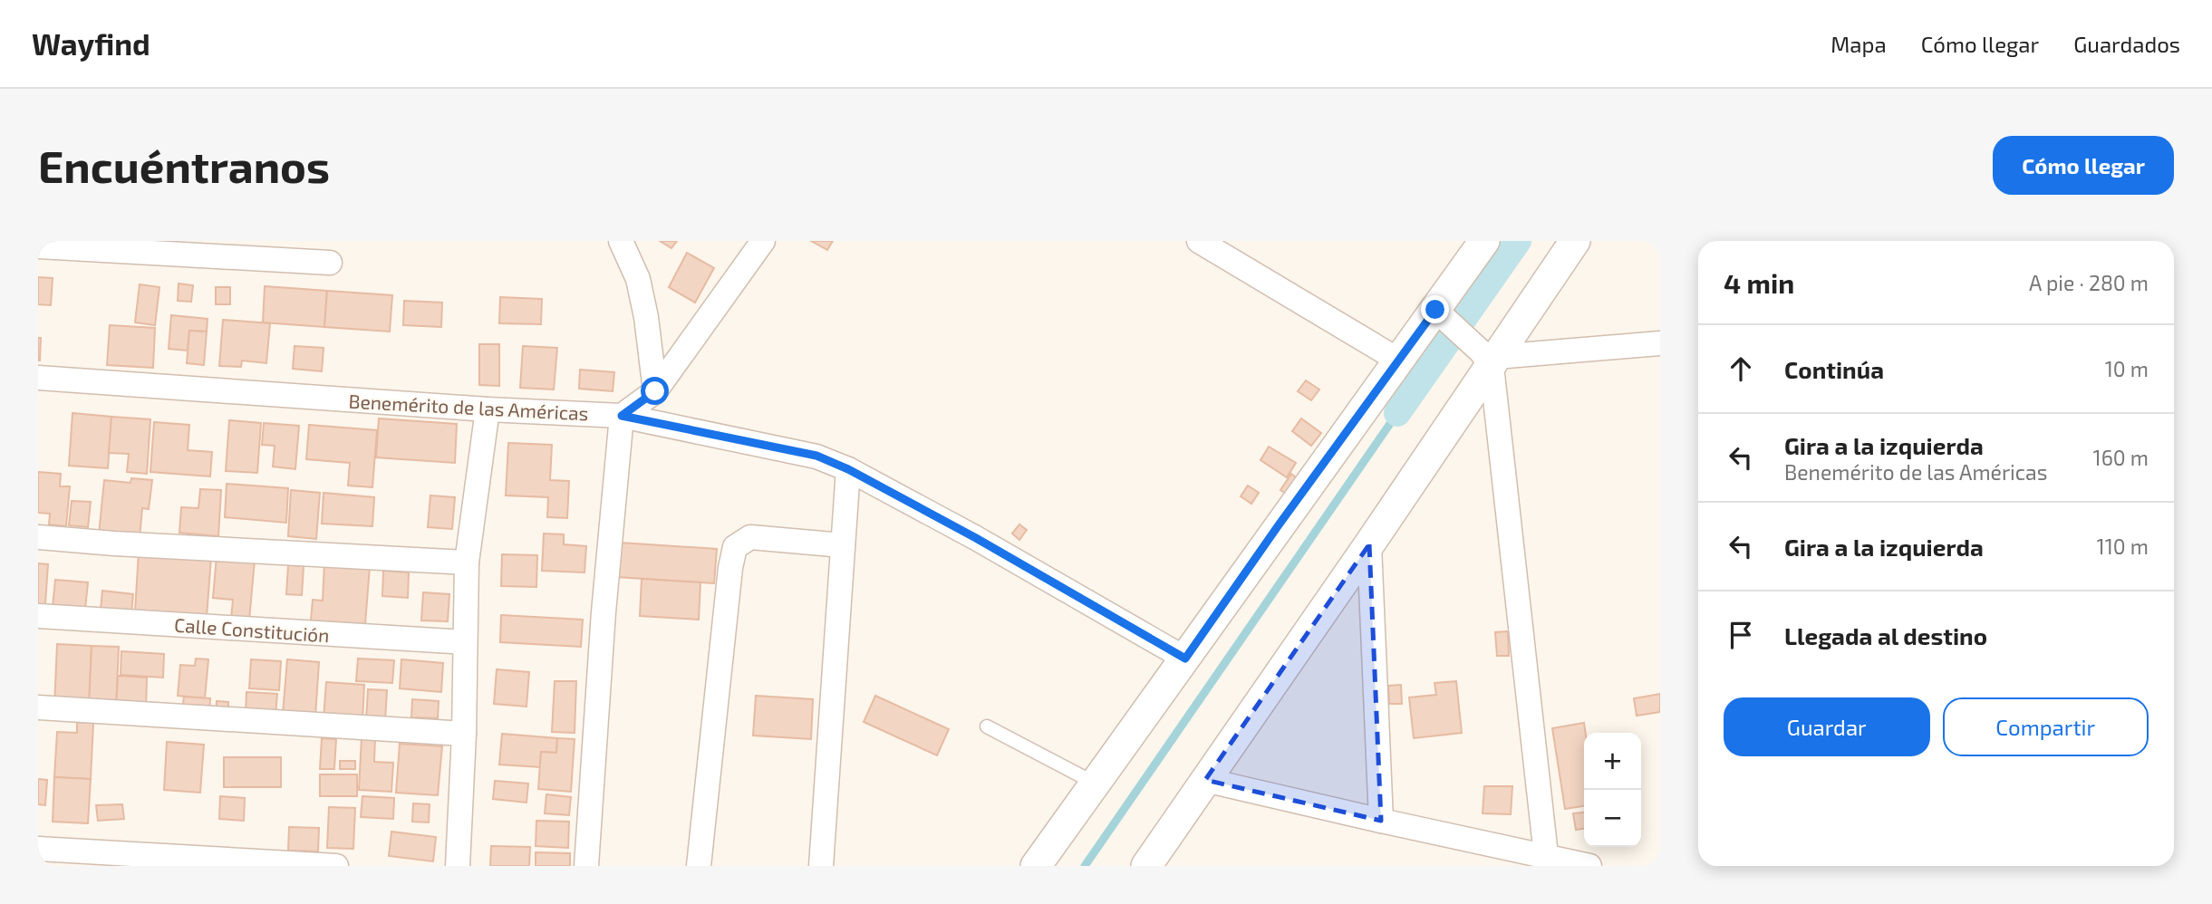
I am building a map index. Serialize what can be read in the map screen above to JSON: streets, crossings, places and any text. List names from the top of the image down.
{
  "streets": {
    "street": ["Benemérito de las Américas", "Calle Constitución"]
  },
  "page": {
    "header": "Wayfind",
    "nav": ["Mapa", "Cómo llegar", "Guardados"],
    "buttons": [
      "Cómo llegar",
      ["Guardar", "Compartir"]
    ],
    "title": "Encuéntranos",
    "heading": ["4 min", "A pie · 280 m"],
    "list": [
      ["Continúa", "10 m"],
      ["Gira a la izquierda", "Benemérito de las Américas", "160 m"],
      ["Gira a la izquierda", "110 m"],
      "Llegada al destino"
    ],
    "map_buttons": ["+", "−"]
  }
}
